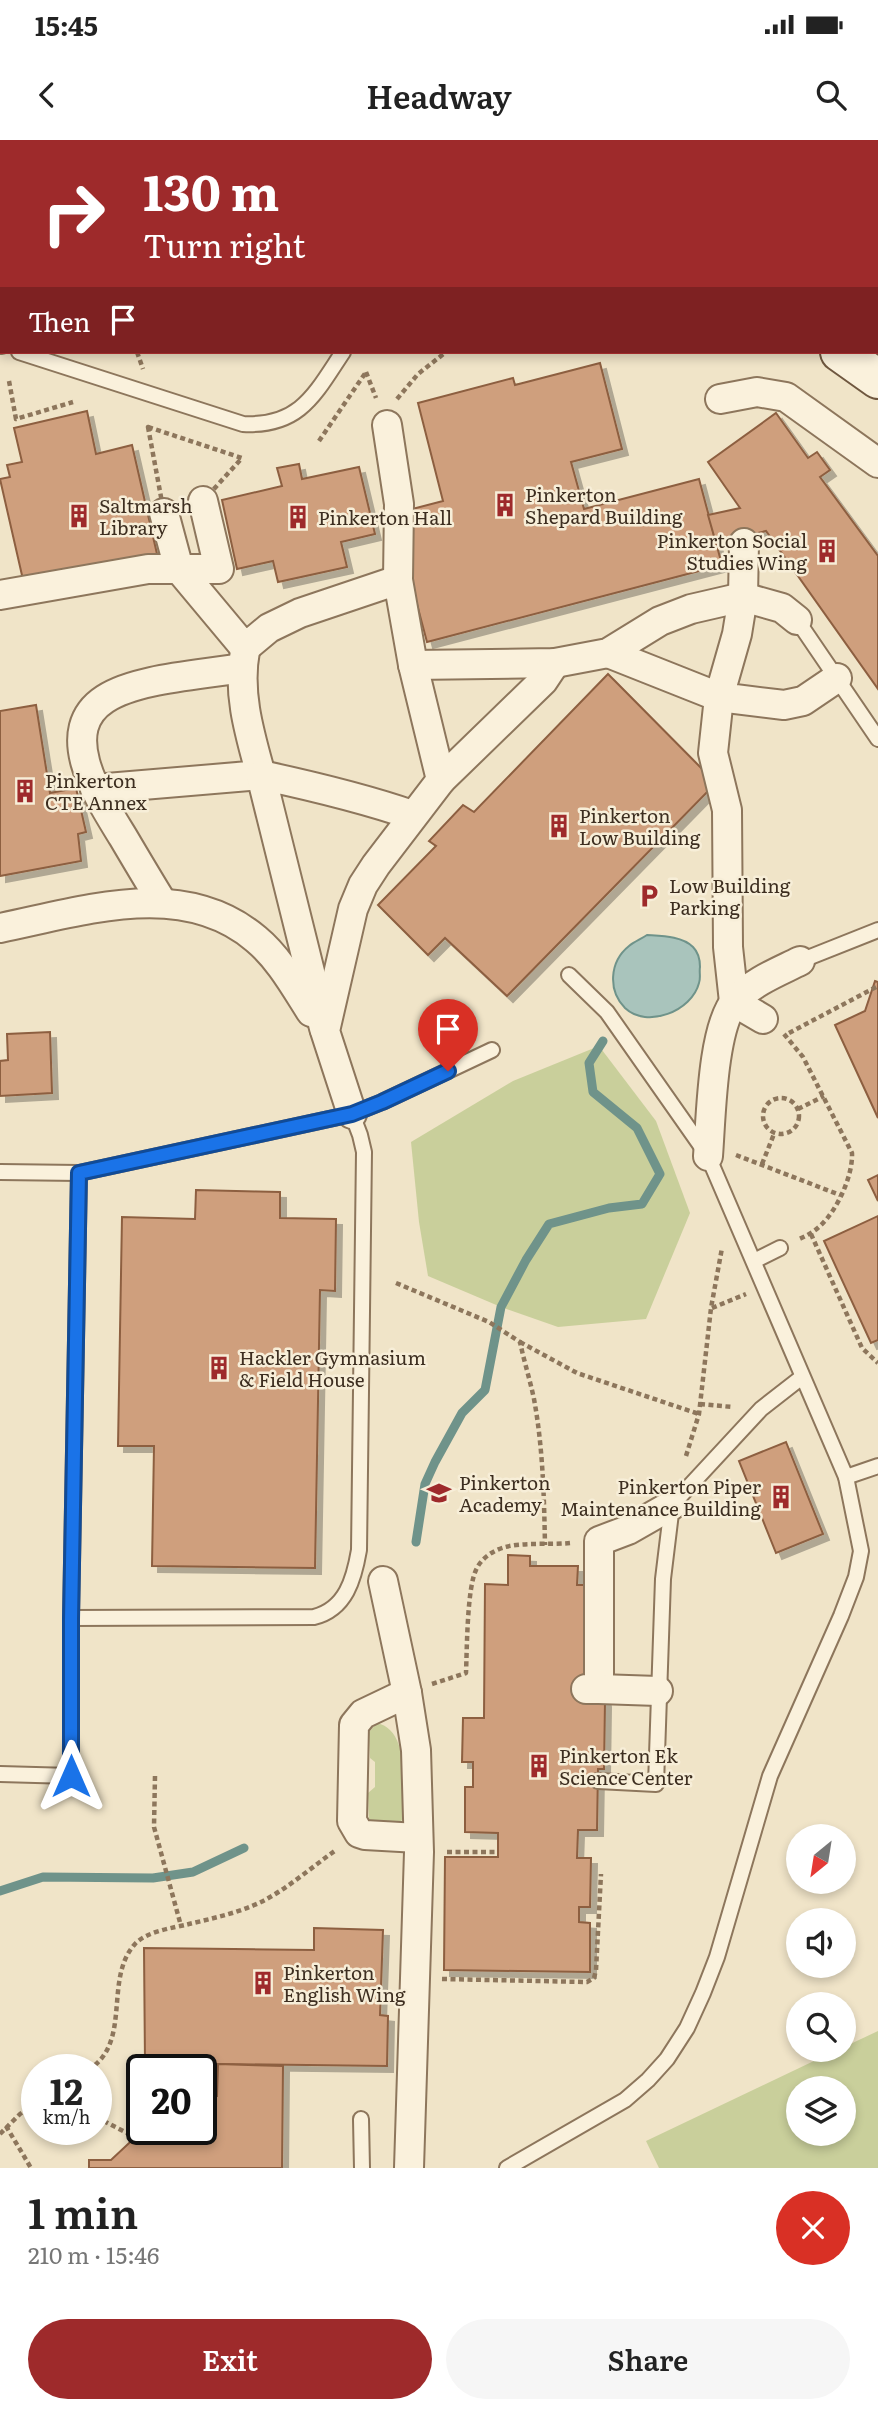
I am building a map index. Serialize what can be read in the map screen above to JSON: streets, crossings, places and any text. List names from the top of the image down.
{
  "places": {
    "building": [
      "Pinkerton Shepard Building",
      "Saltmarsh Library",
      "Pinkerton Hall",
      "Pinkerton Social Studies Wing",
      "Pinkerton CTE Annex",
      "Pinkerton Low Building",
      "Hackler Gymnasium & Field House",
      "Pinkerton Piper Maintenance Building",
      "Pinkerton Ek Science Center",
      "Pinkerton English Wing"
    ],
    "parking": ["Low Building Parking"],
    "school or university": ["Pinkerton Academy"]
  },
  "north": "bottom left",
  "page": {
    "status": "15:45",
    "header": "Headway",
    "turn": ["130 m", "Turn right"],
    "then": "Then",
    "speed": "12 km/h",
    "limit": "20",
    "heading": ["1 min", "210 m · 15:46"],
    "buttons": ["Exit", "Share"]
  }
}
